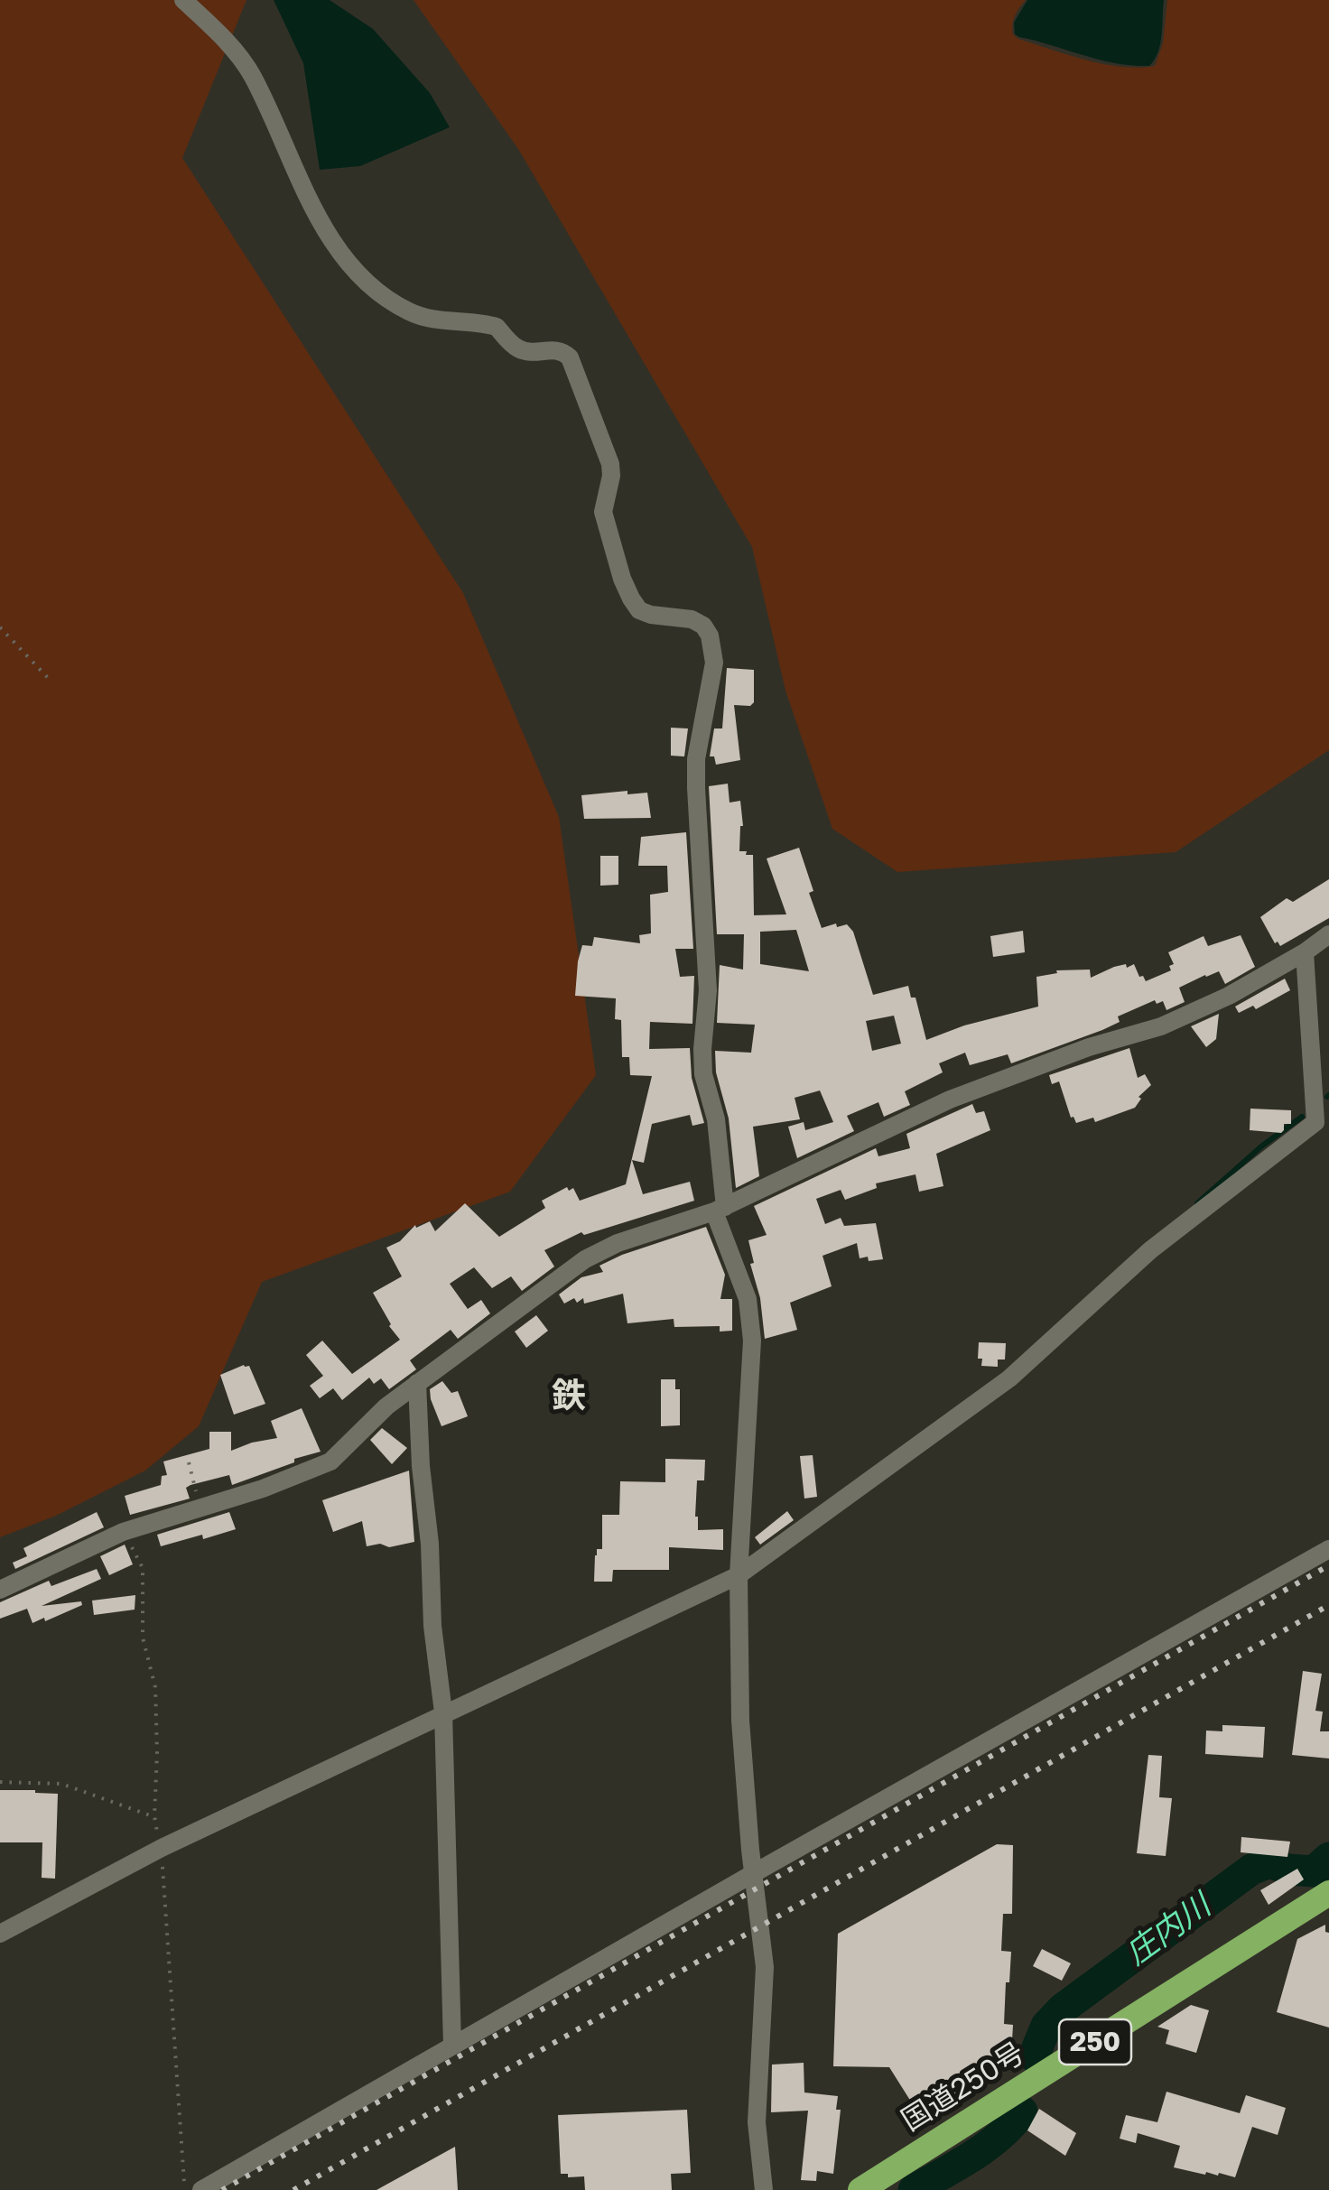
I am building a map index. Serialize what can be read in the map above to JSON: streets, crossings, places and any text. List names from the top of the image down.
{
  "streets": {
    "highway": ["250", "国道250号"]
  },
  "districts": ["鉄"],
  "water": ["庄内川"]
}
